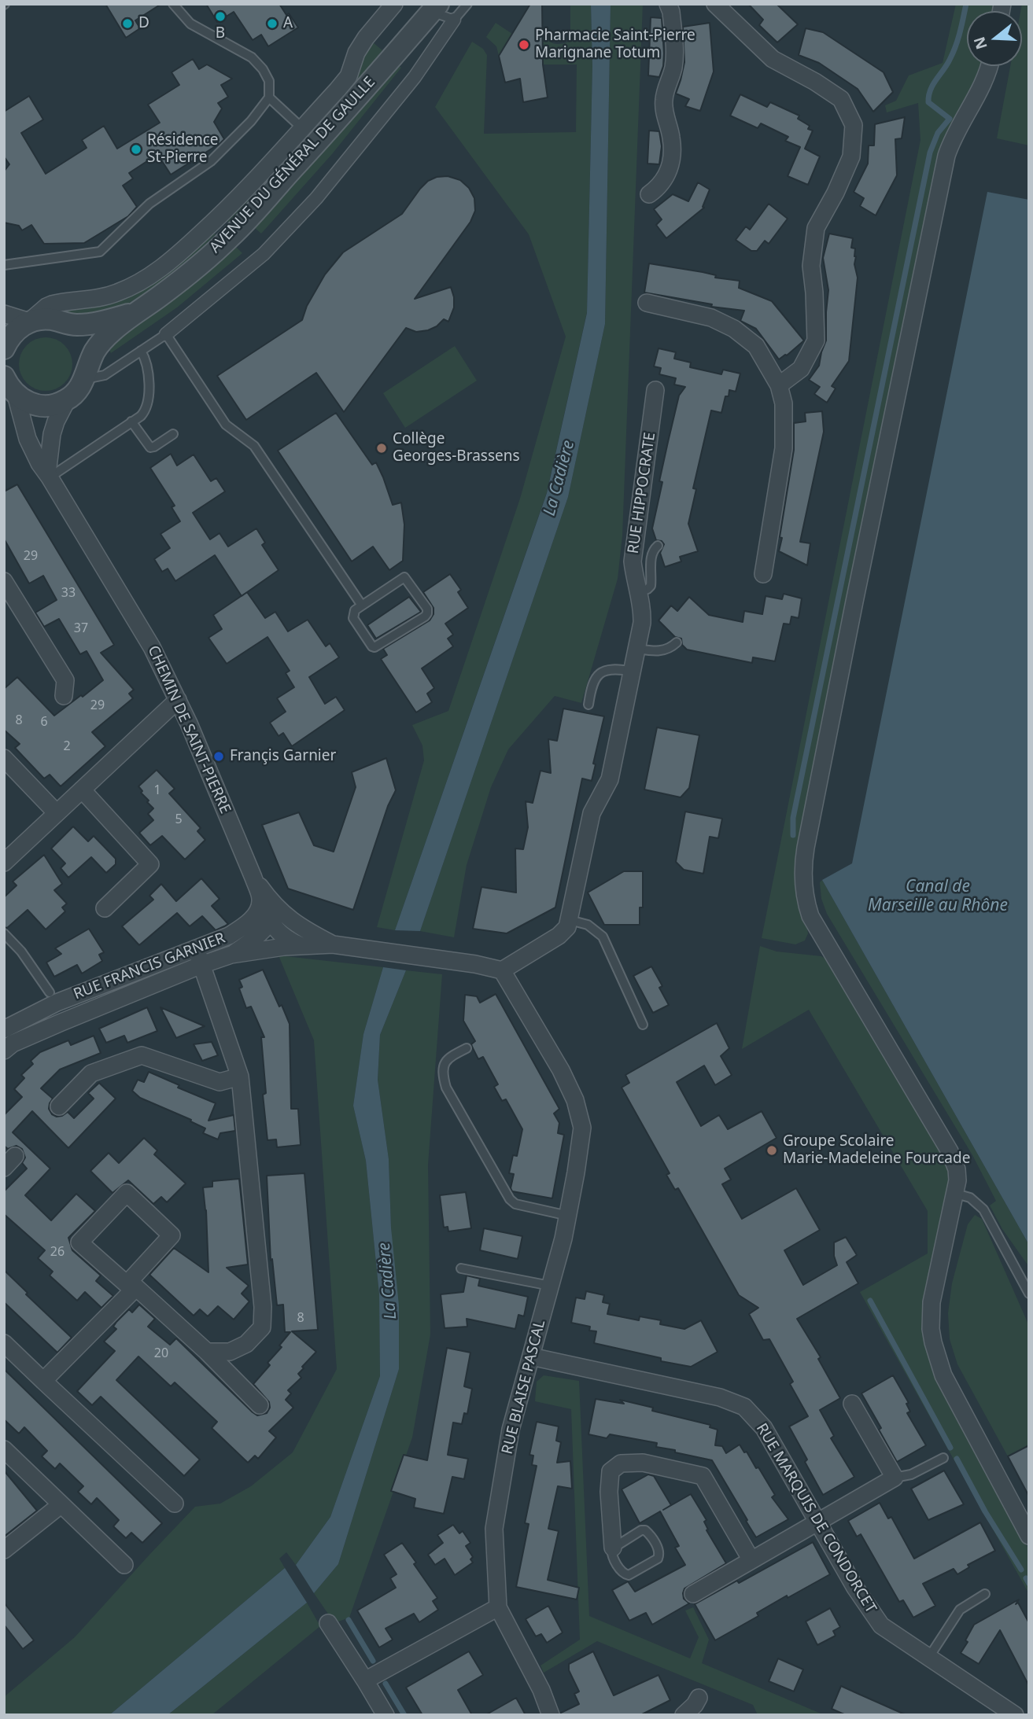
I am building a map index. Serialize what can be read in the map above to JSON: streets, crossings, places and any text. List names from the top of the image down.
{
  "streets": {
    "street": [
      "AVENUE DU GÉNÉRAL DE GAULLE",
      "RUE HIPPOCRATE",
      "CHEMIN DE SAINT-PIERRE",
      "RUE FRANCIS GARNIER",
      "RUE BLAISE PASCAL",
      "RUE MARQUIS DE CONDORCET"
    ]
  },
  "crossings": [
    ["RUE BLAISE PASCAL", "RUE MARQUIS DE CONDORCET"]
  ],
  "water": ["La Cadière", "Canal de Marseille au Rhône"],
  "places": [
    "B",
    "D",
    "A",
    "Pharmacie Saint-Pierre Marignane Totum",
    "Résidence St-Pierre",
    "Collège Georges-Brassens",
    "Françis Garnier",
    "Groupe Scolaire Marie-Madeleine Fourcade"
  ],
  "house_numbers": [
    "29",
    "33",
    "37",
    "29",
    "8",
    "6",
    "2",
    "1",
    "5",
    "26",
    "8",
    "20"
  ],
  "north": "left"
}
